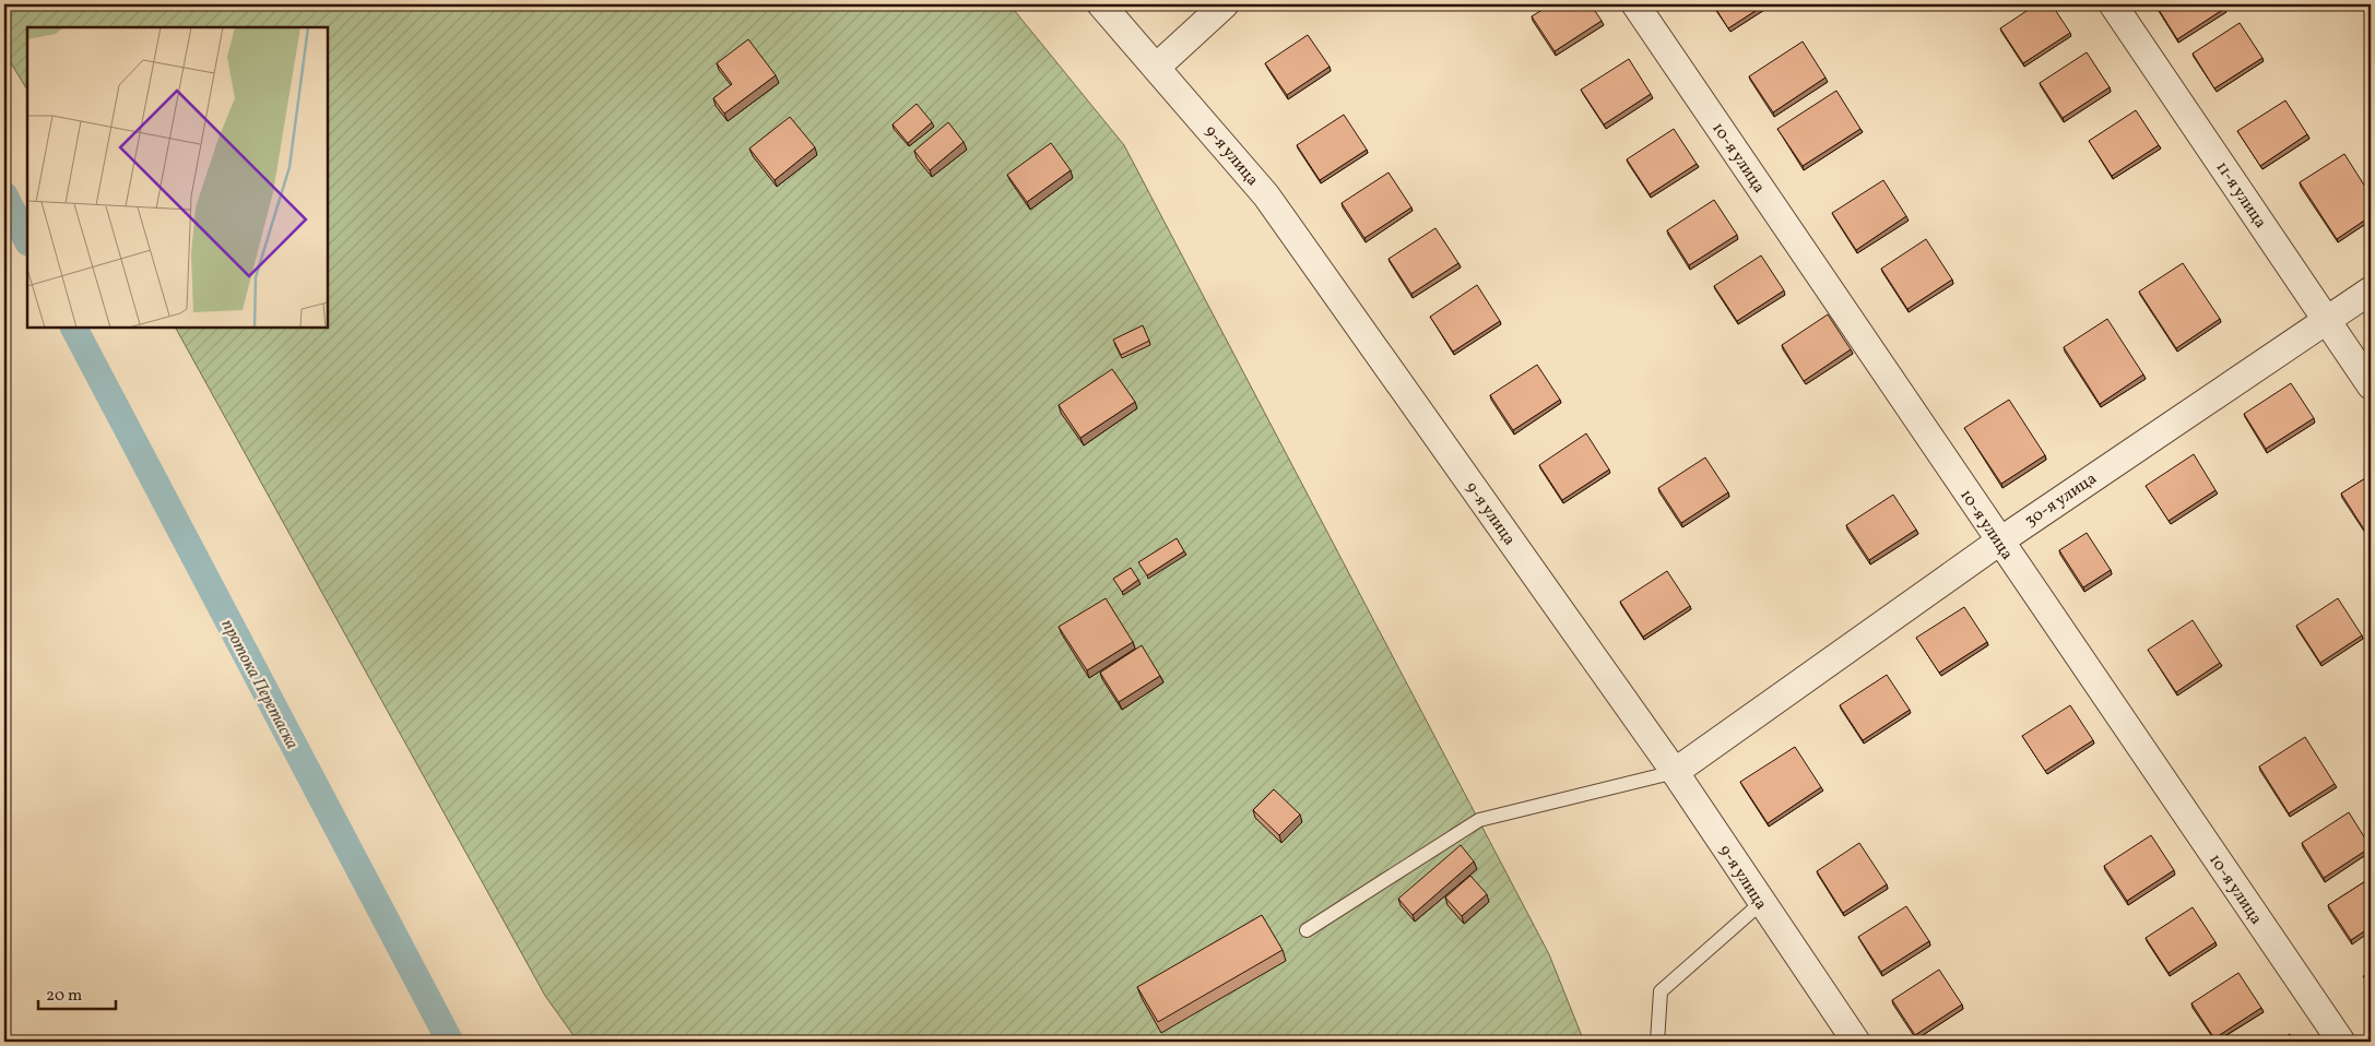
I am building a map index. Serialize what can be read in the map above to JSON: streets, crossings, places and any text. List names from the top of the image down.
{
  "streets": {
    "street": [
      "9-я улица",
      "10-я улица",
      "11-я улица",
      "30-я улица"
    ]
  },
  "crossings": [
    ["9-я улица", "30-я улица"],
    ["10-я улица", "30-я улица"],
    ["11-я улица", "30-я улица"]
  ],
  "water": ["протока Перетаска"],
  "scale_bar": "20 m"
}
